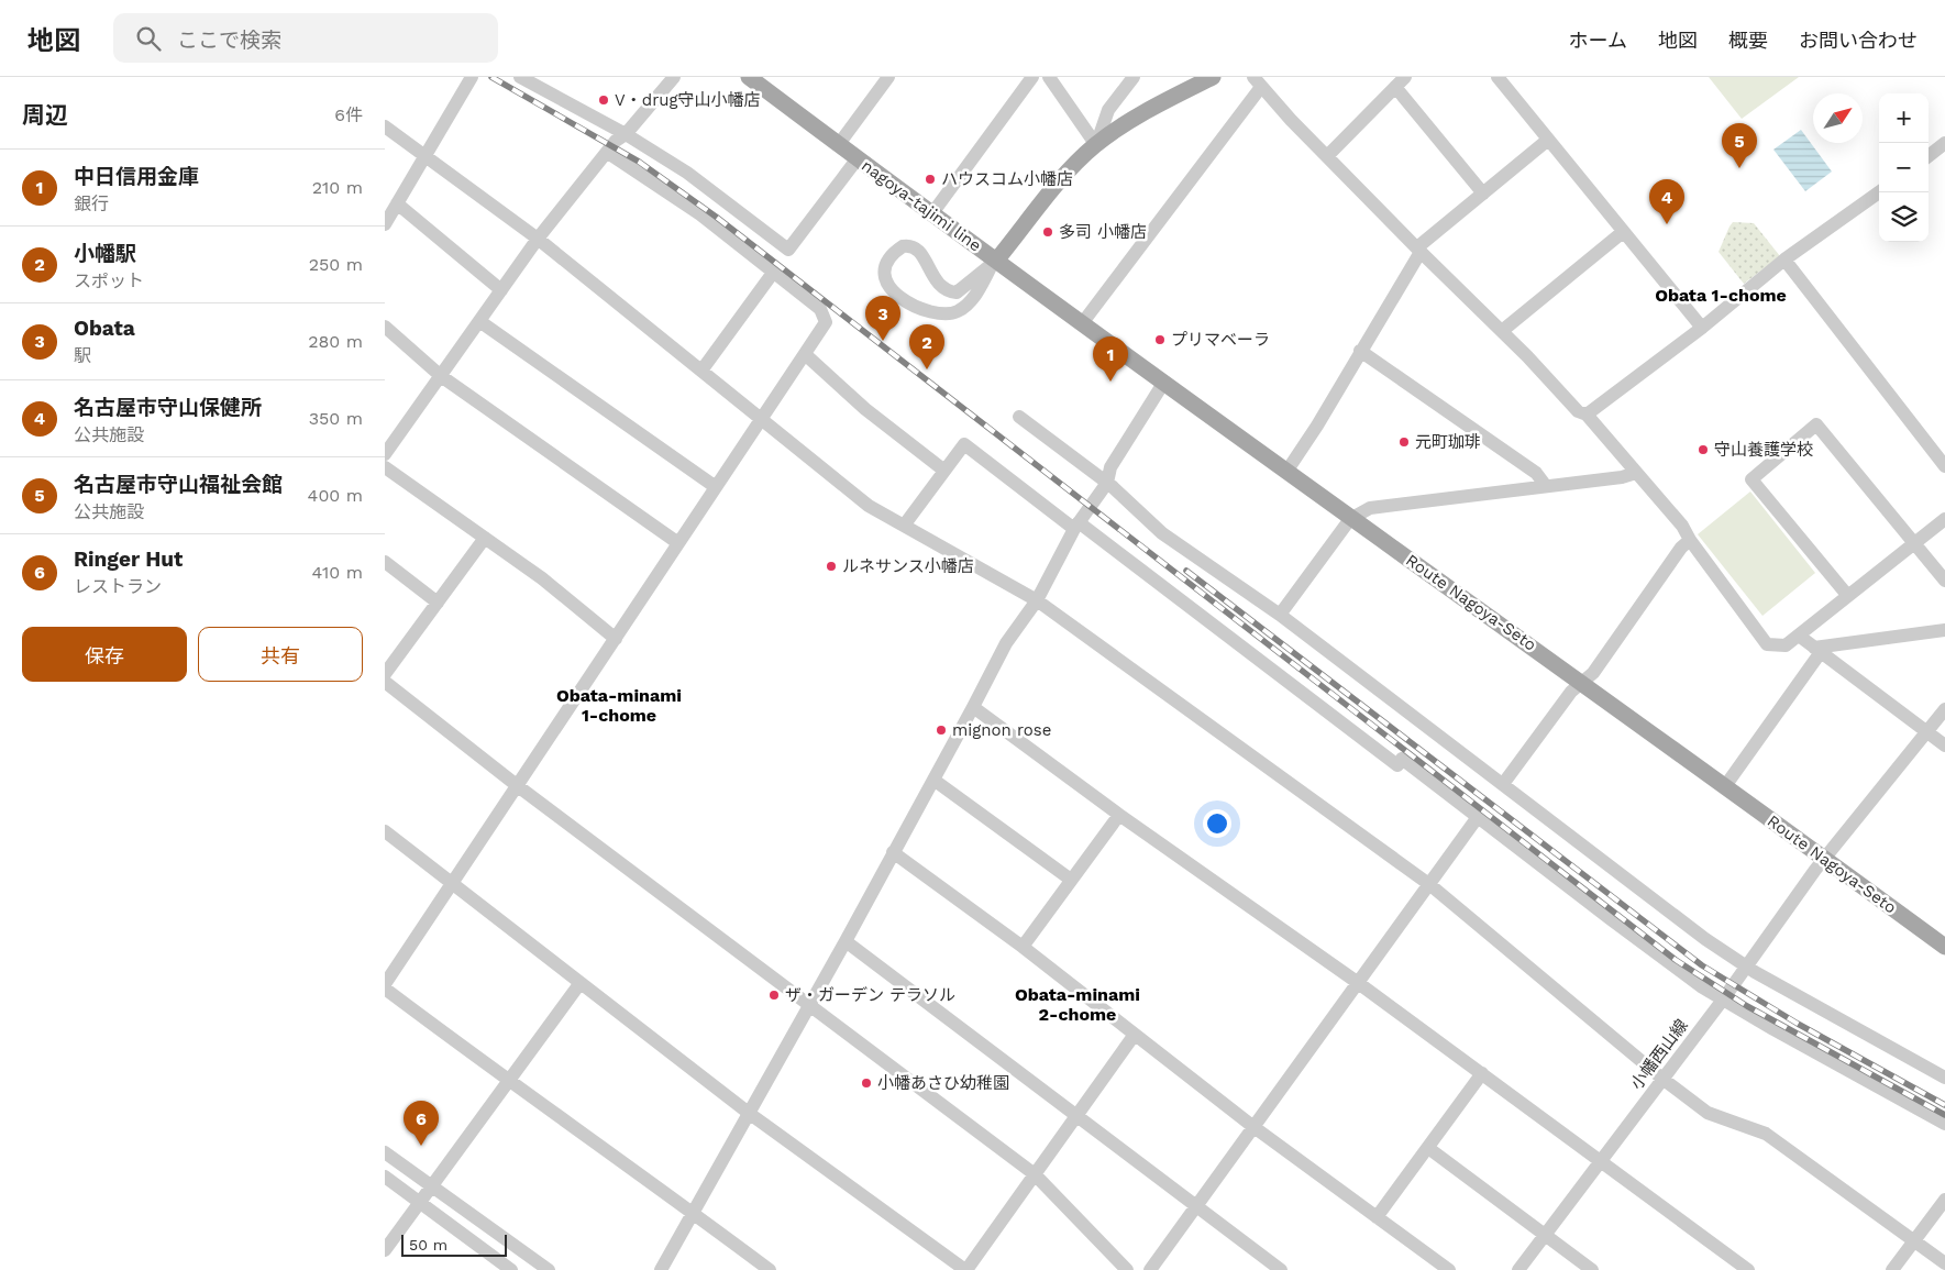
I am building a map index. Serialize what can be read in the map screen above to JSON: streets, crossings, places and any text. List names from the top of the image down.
{
  "streets": {
    "main road": ["nagoya-tajimi line", "Route Nagoya-Seto"],
    "street": ["小幡西山線"]
  },
  "crossings": [
    ["nagoya-tajimi line", "Route Nagoya-Seto"],
    ["Route Nagoya-Seto", "小幡西山線"]
  ],
  "districts": ["Obata 1-chome", "Obata-minami 1-chome", "Obata-minami 2-chome"],
  "places": [
    "V・drug守山小幡店",
    "ハウスコム小幡店",
    "多司 小幡店",
    "プリマベーラ",
    "元町珈琲",
    "守山養護学校",
    "ルネサンス小幡店",
    "mignon rose",
    "ザ・ガーデン テラソル",
    "小幡あさひ幼稚園"
  ],
  "scale_bar": "50 m",
  "north": "top right",
  "page": {
    "header": "地図",
    "search": "ここで検索",
    "nav": [
      "ホーム",
      "地図",
      "概要",
      "お問い合わせ"
    ],
    "heading": ["周辺", "6件"],
    "map_buttons": ["+", "−"],
    "pins": [
      "5",
      "4",
      "3",
      "2",
      "1",
      "6"
    ],
    "list": [
      {
        "mark": "1",
        "name": "中日信用金庫",
        "note": "銀行",
        "value": "210 m"
      },
      {
        "mark": "2",
        "name": "小幡駅",
        "note": "スポット",
        "value": "250 m"
      },
      {
        "mark": "3",
        "name": "Obata",
        "note": "駅",
        "value": "280 m"
      },
      {
        "mark": "4",
        "name": "名古屋市守山保健所",
        "note": "公共施設",
        "value": "350 m"
      },
      {
        "mark": "5",
        "name": "名古屋市守山福祉会館",
        "note": "公共施設",
        "value": "400 m"
      },
      {
        "mark": "6",
        "name": "Ringer Hut",
        "note": "レストラン",
        "value": "410 m"
      }
    ],
    "buttons": ["保存", "共有"],
    "scale": "50 m"
  }
}
